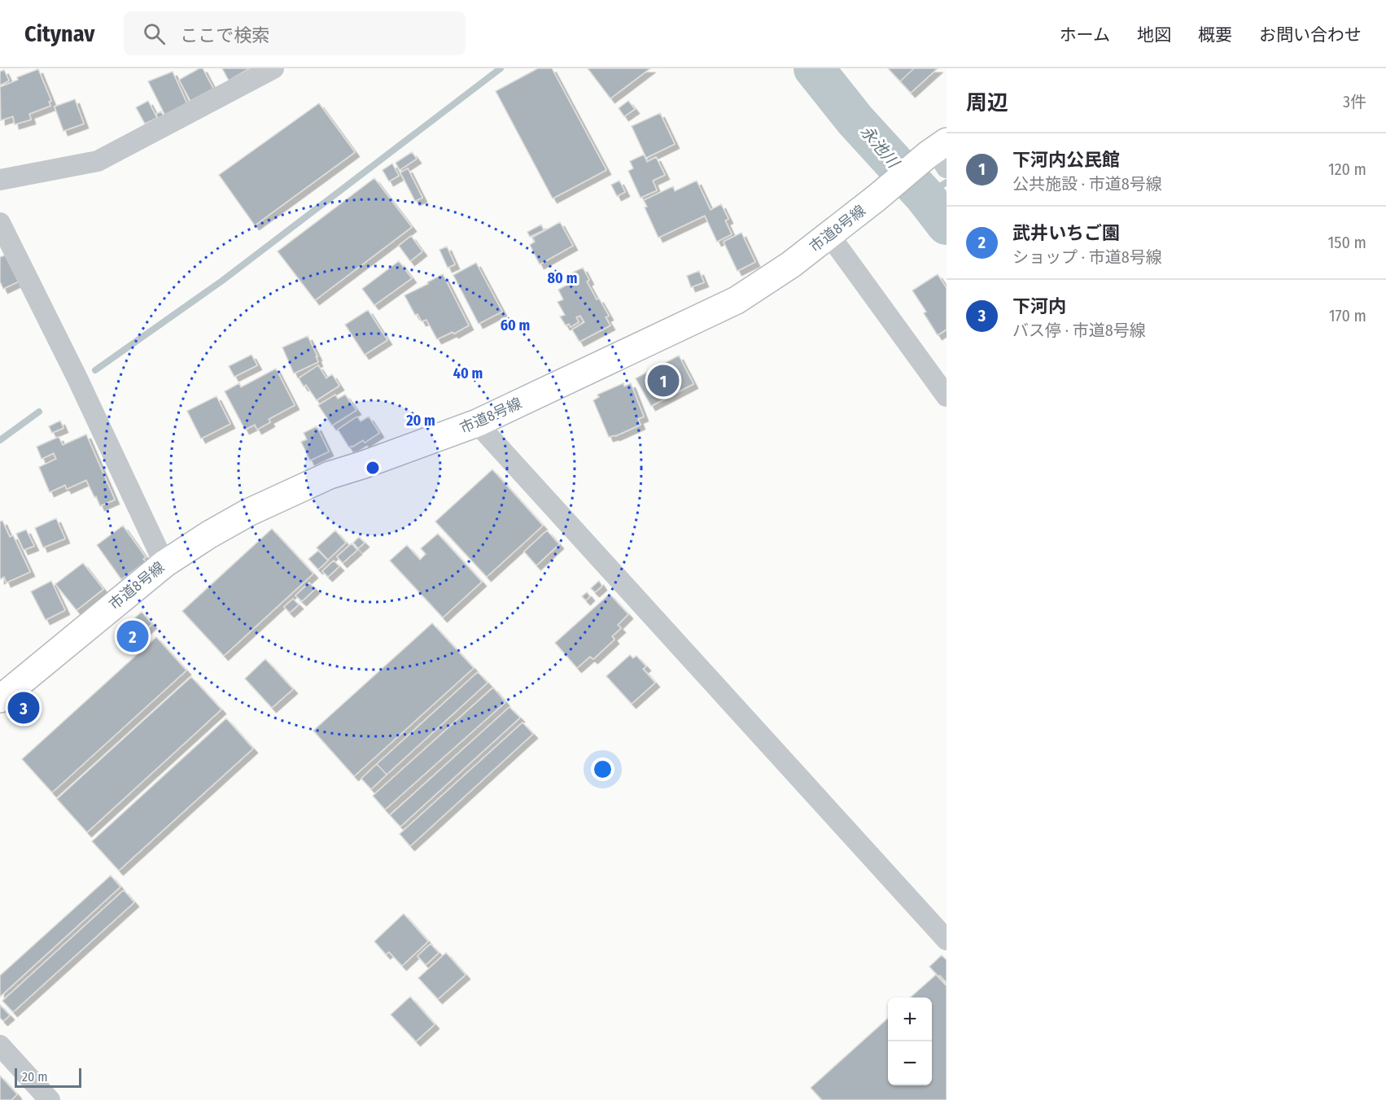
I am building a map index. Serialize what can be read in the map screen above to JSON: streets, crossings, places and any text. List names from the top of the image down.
{
  "streets": {
    "street": ["市道8号線"]
  },
  "water": ["永池川"],
  "scale_bar": "20 m",
  "page": {
    "header": "Citynav",
    "search": "ここで検索",
    "nav": [
      "ホーム",
      "地図",
      "概要",
      "お問い合わせ"
    ],
    "heading": ["周辺", "3件"],
    "list": [
      {
        "mark": "1",
        "name": "下河内公民館",
        "note": "公共施設 · 市道8号線",
        "value": "120 m"
      },
      {
        "mark": "2",
        "name": "武井いちご園",
        "note": "ショップ · 市道8号線",
        "value": "150 m"
      },
      {
        "mark": "3",
        "name": "下河内",
        "note": "バス停 · 市道8号線",
        "value": "170 m"
      }
    ],
    "pins": ["1", "2", "3"],
    "map_buttons": ["+", "−"],
    "scale": "20 m"
  },
  "rings": [
    "80 m",
    "60 m",
    "40 m",
    "20 m"
  ]
}
